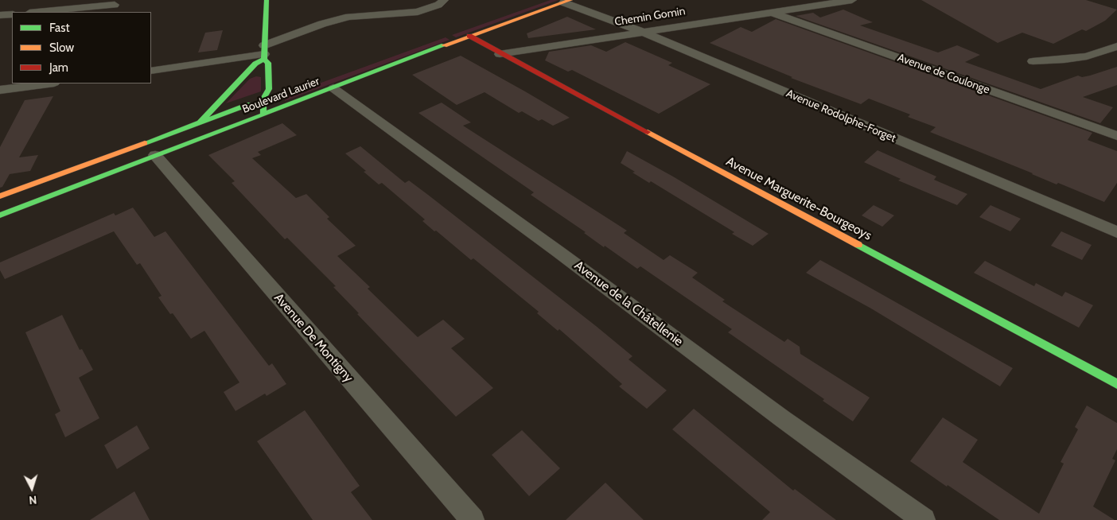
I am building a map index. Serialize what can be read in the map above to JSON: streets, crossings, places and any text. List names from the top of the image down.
{
  "streets": {
    "street": [
      "Chemin Gomin",
      "Avenue de Coulonge",
      "Boulevard Laurier",
      "Avenue Rodolphe-Forget",
      "Avenue Marguerite-Bourgeoys",
      "Avenue de la Châtellenie",
      "Avenue De Montigny"
    ]
  },
  "crossings": [
    ["Chemin Gomin", "Avenue de Coulonge"],
    ["Chemin Gomin", "Avenue Rodolphe-Forget"],
    ["Chemin Gomin", "Avenue Marguerite-Bourgeoys"],
    ["Boulevard Laurier", "Avenue Rodolphe-Forget"],
    ["Boulevard Laurier", "Avenue Marguerite-Bourgeoys"],
    ["Boulevard Laurier", "Avenue de la Châtellenie"],
    ["Boulevard Laurier", "Avenue De Montigny"]
  ],
  "legend": ["Fast", "Slow", "Jam"],
  "north": "bottom"
}
